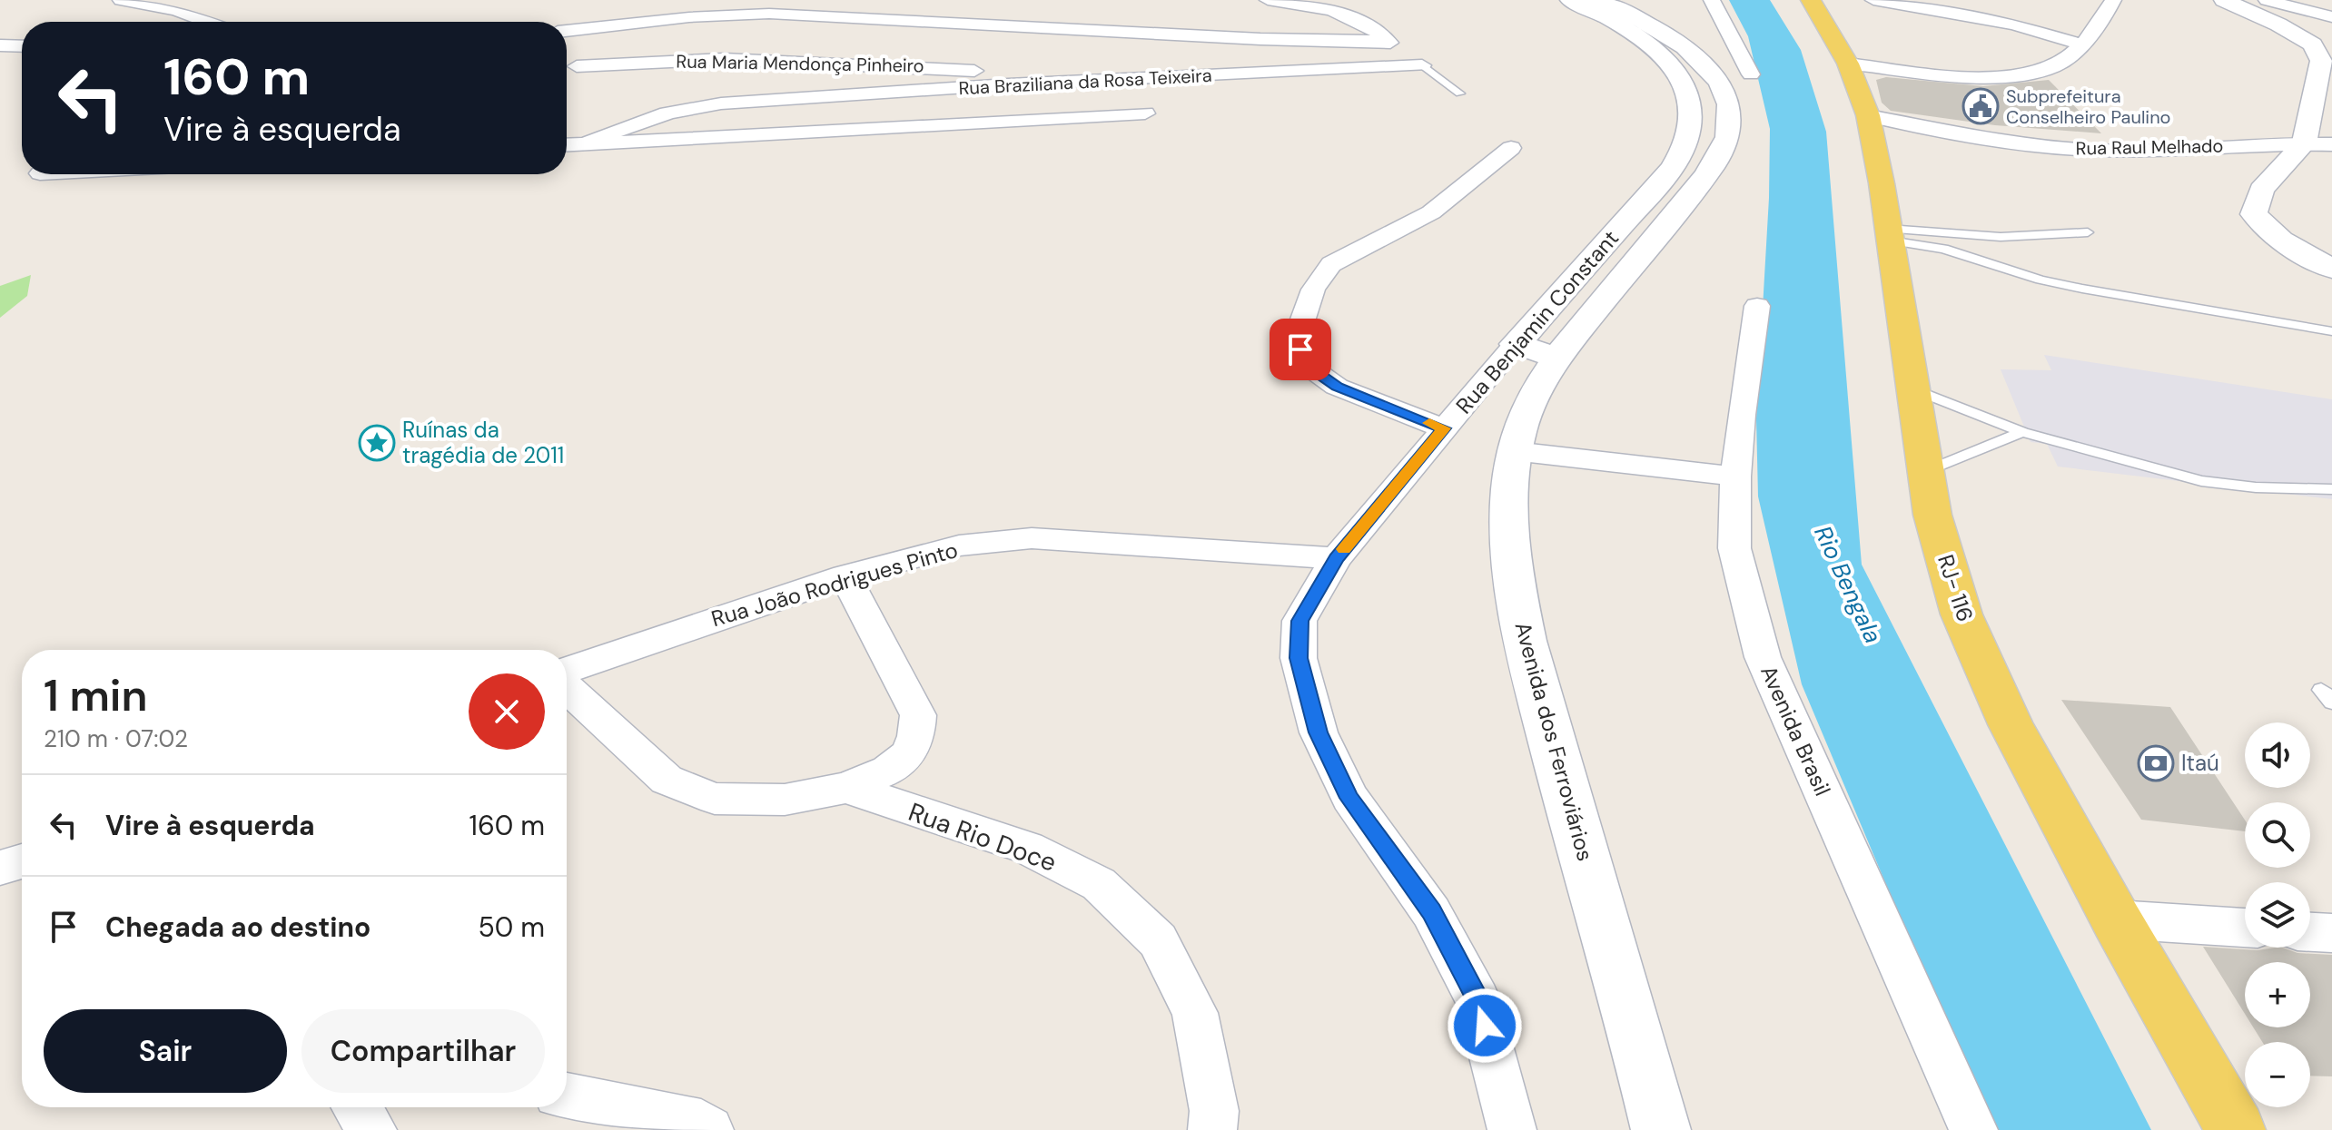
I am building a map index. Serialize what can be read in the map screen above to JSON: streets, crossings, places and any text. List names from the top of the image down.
{
  "streets": {
    "main road": ["Rua Benjamin Constant", "RJ- 116", "Avenida dos Ferroviários"],
    "street": [
      "Rua Maria Mendonça Pinheiro",
      "Rua Braziliana da Rosa Teixeira",
      "Rua Raul Melhado",
      "Rua João Rodrigues Pinto",
      "Avenida Brasil",
      "Rua Rio Doce"
    ]
  },
  "crossings": [
    ["Rua Maria Mendonça Pinheiro", "Rua Braziliana da Rosa Teixeira"],
    ["Rua Raul Melhado", "RJ- 116"],
    ["Rua Benjamin Constant", "Rua João Rodrigues Pinto"]
  ],
  "water": ["Rio Bengala"],
  "places": {
    "public building": ["Subprefeitura Conselheiro Paulino"],
    "place": ["Ruínas da tragédia de 2011"],
    "bank": ["Itaú"]
  },
  "page": {
    "turn": ["160 m", "Vire à esquerda"],
    "heading": ["1 min", "210 m · 07:02"],
    "map_buttons": ["+", "−"],
    "list": [
      {
        "name": "Vire à esquerda",
        "value": "160 m"
      },
      {
        "name": "Chegada ao destino",
        "value": "50 m"
      }
    ],
    "buttons": ["Sair", "Compartilhar"]
  }
}
